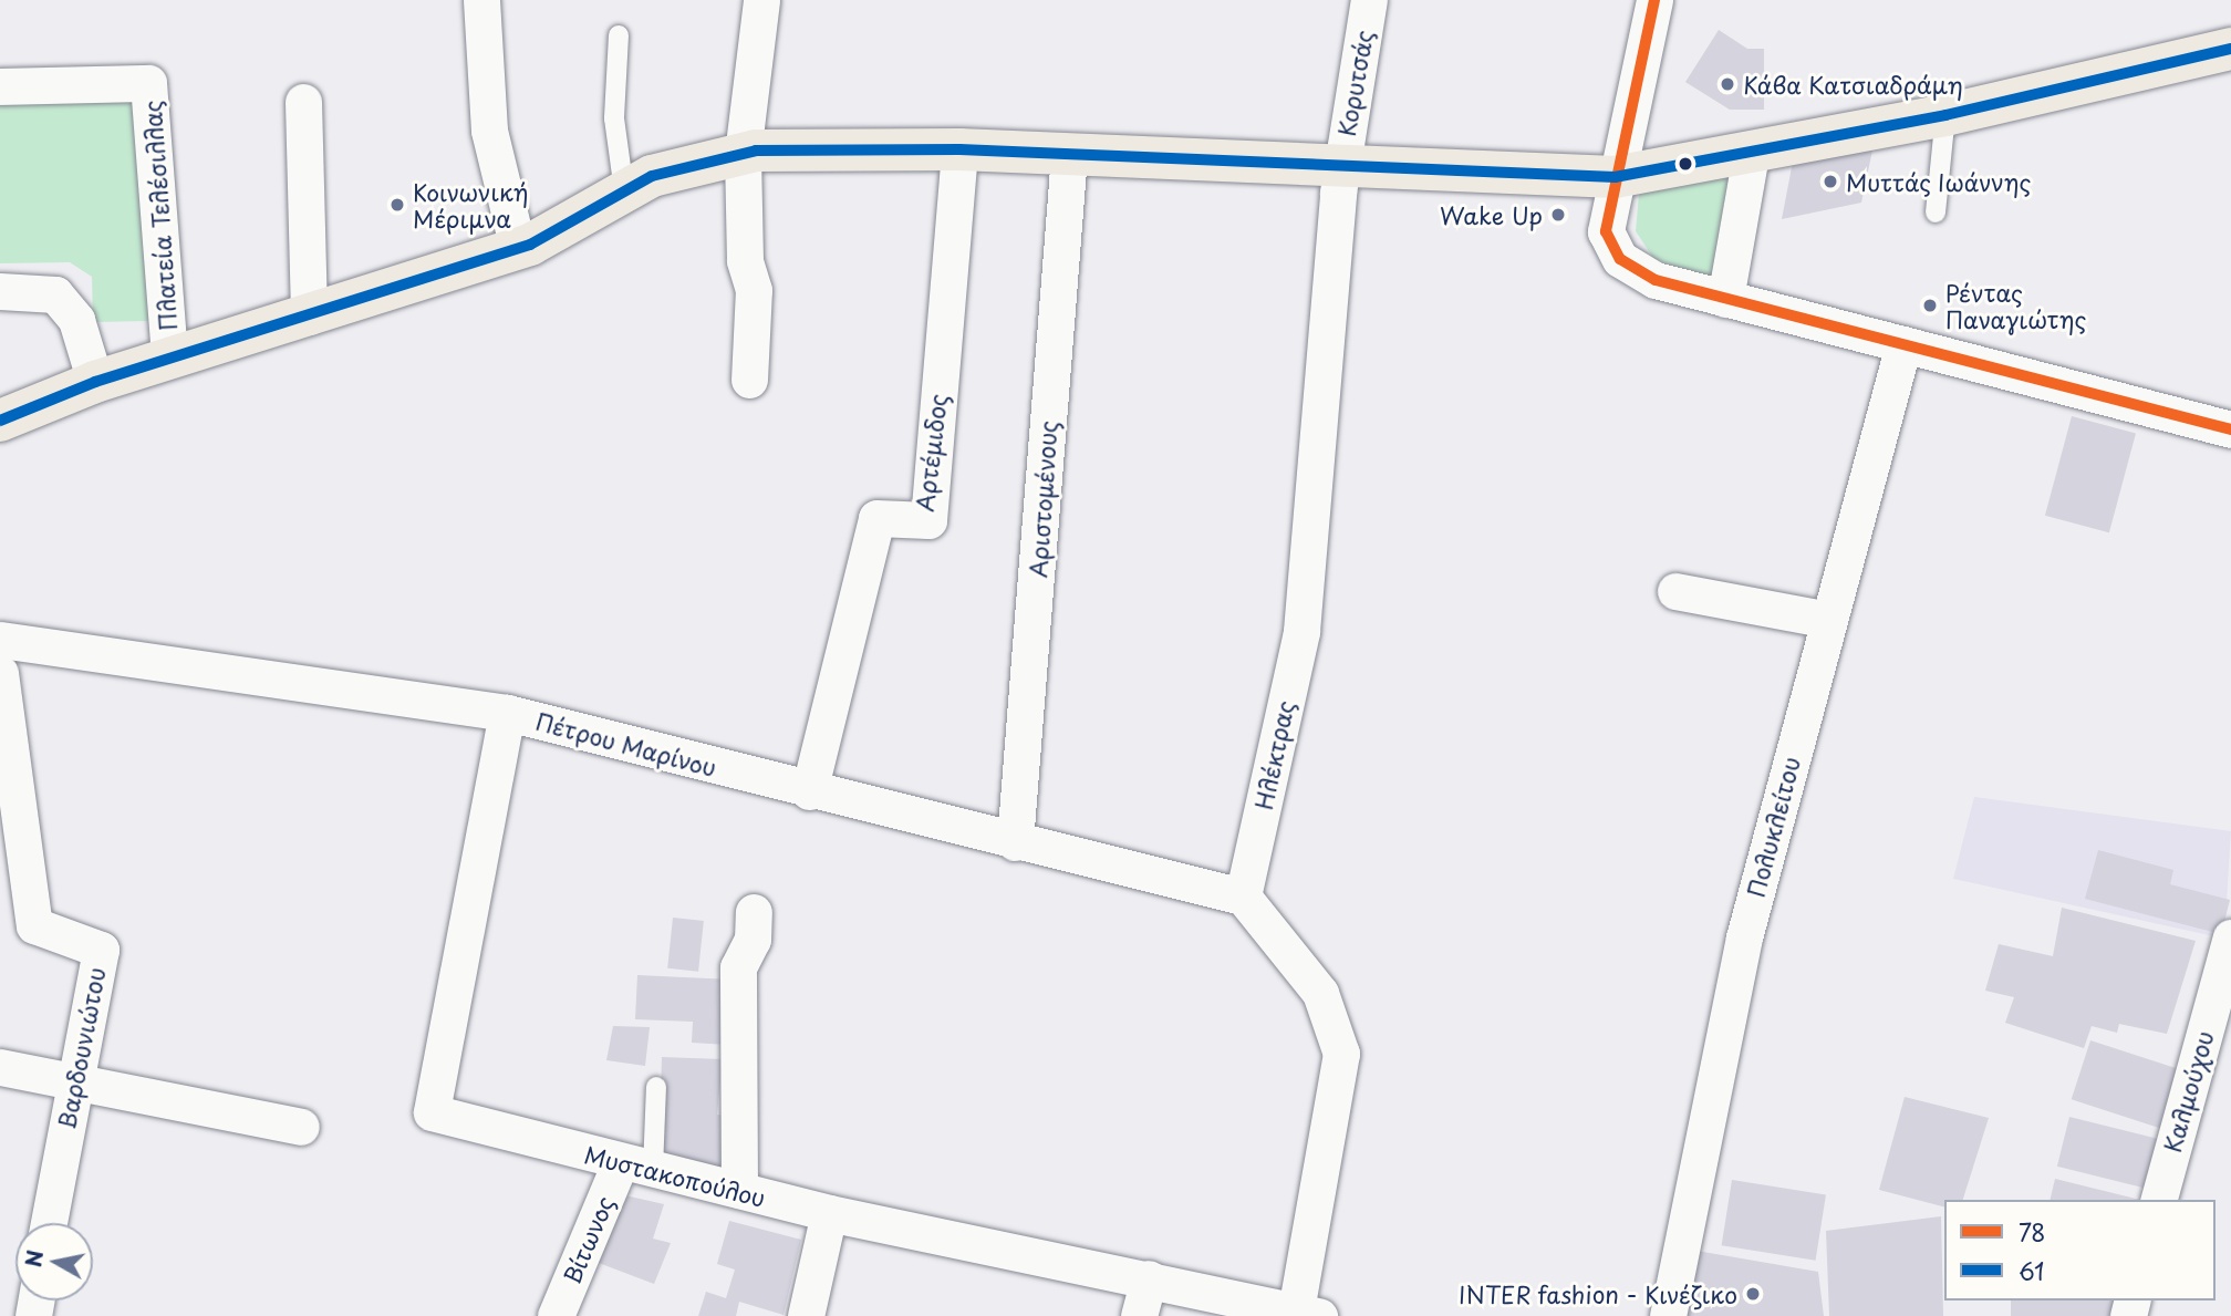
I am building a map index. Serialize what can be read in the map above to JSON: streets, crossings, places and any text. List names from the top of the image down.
{
  "streets": {
    "street": [
      "Κορυτσάς",
      "Πλατεία Τελέσιλλας",
      "Αρτέμιδος",
      "Αριστομένους",
      "Πέτρου Μαρίνου",
      "Ηλέκτρας",
      "Πολυκλείτου",
      "Βαρδουνιώτου",
      "Καλμούχου",
      "Μυστακοπούλου",
      "Βίτωνος"
    ]
  },
  "crossings": [
    ["Κορυτσάς", "Ηλέκτρας"],
    ["Αρτέμιδος", "Πέτρου Μαρίνου"],
    ["Αριστομένους", "Πέτρου Μαρίνου"],
    ["Πέτρου Μαρίνου", "Ηλέκτρας"],
    ["Πέτρου Μαρίνου", "Μυστακοπούλου"],
    ["Μυστακοπούλου", "Βίτωνος"]
  ],
  "places": [
    "Κάβα Κατσιαδράμη",
    "Μυττάς Ιωάννης",
    "Κοινωνική Μέριμνα",
    "Wake Up",
    "Ρέντας Παναγιώτης",
    "INTER fashion - Κινέζικο"
  ],
  "lines": ["transit line 78", "transit line 61"],
  "legend": ["78", "61"],
  "north": "left"
}
